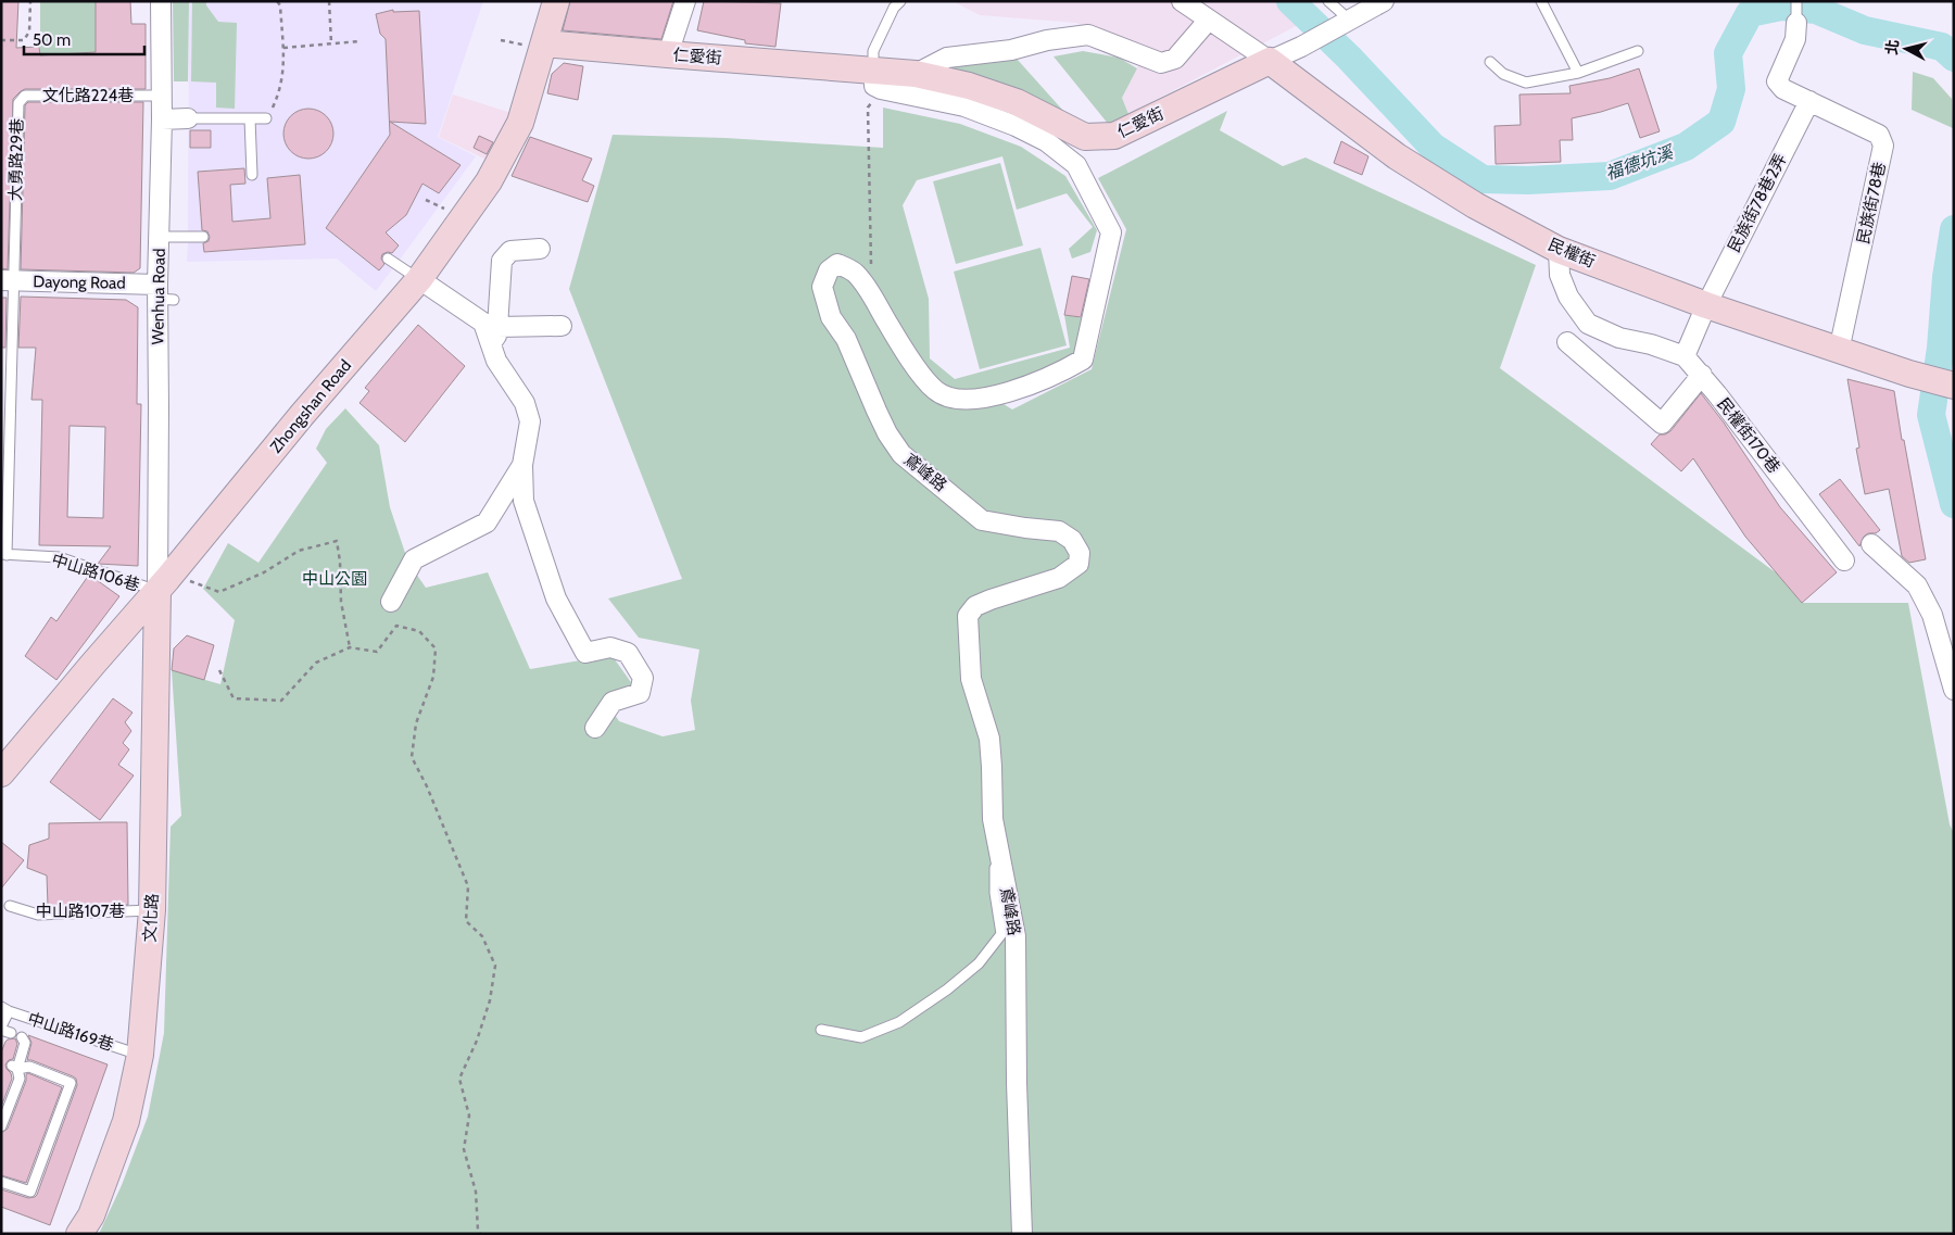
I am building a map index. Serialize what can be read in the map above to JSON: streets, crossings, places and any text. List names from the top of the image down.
{
  "streets": {
    "street": [
      "仁愛街",
      "民族街78巷2弄",
      "民族街78巷",
      "民權街",
      "Dayong Road",
      "Wenhua Road",
      "Zhongshan Road",
      "民權街170巷",
      "鳶峰路",
      "文化路"
    ],
    "lane": [
      "文化路224巷",
      "大勇路29巷",
      "中山路106巷",
      "中山路107巷",
      "中山路169巷"
    ]
  },
  "crossings": [
    ["仁愛街", "民權街"],
    ["仁愛街", "Zhongshan Road"],
    ["仁愛街", "鳶峰路"],
    ["文化路224巷", "大勇路29巷"],
    ["文化路224巷", "Wenhua Road"],
    ["大勇路29巷", "Dayong Road"],
    ["大勇路29巷", "中山路106巷"],
    ["民族街78巷2弄", "民族街78巷"],
    ["民族街78巷2弄", "民權街"],
    ["民族街78巷", "民權街"],
    ["Dayong Road", "Wenhua Road"],
    ["Wenhua Road", "Zhongshan Road"],
    ["Wenhua Road", "中山路106巷"],
    ["Wenhua Road", "文化路"],
    ["Zhongshan Road", "中山路106巷"],
    ["Zhongshan Road", "文化路"],
    ["中山路106巷", "文化路"],
    ["中山路107巷", "文化路"],
    ["文化路", "中山路169巷"]
  ],
  "water": ["福德坑溪"],
  "parks": ["中山公園"],
  "scale_bar": "50 m",
  "north": "left"
}
